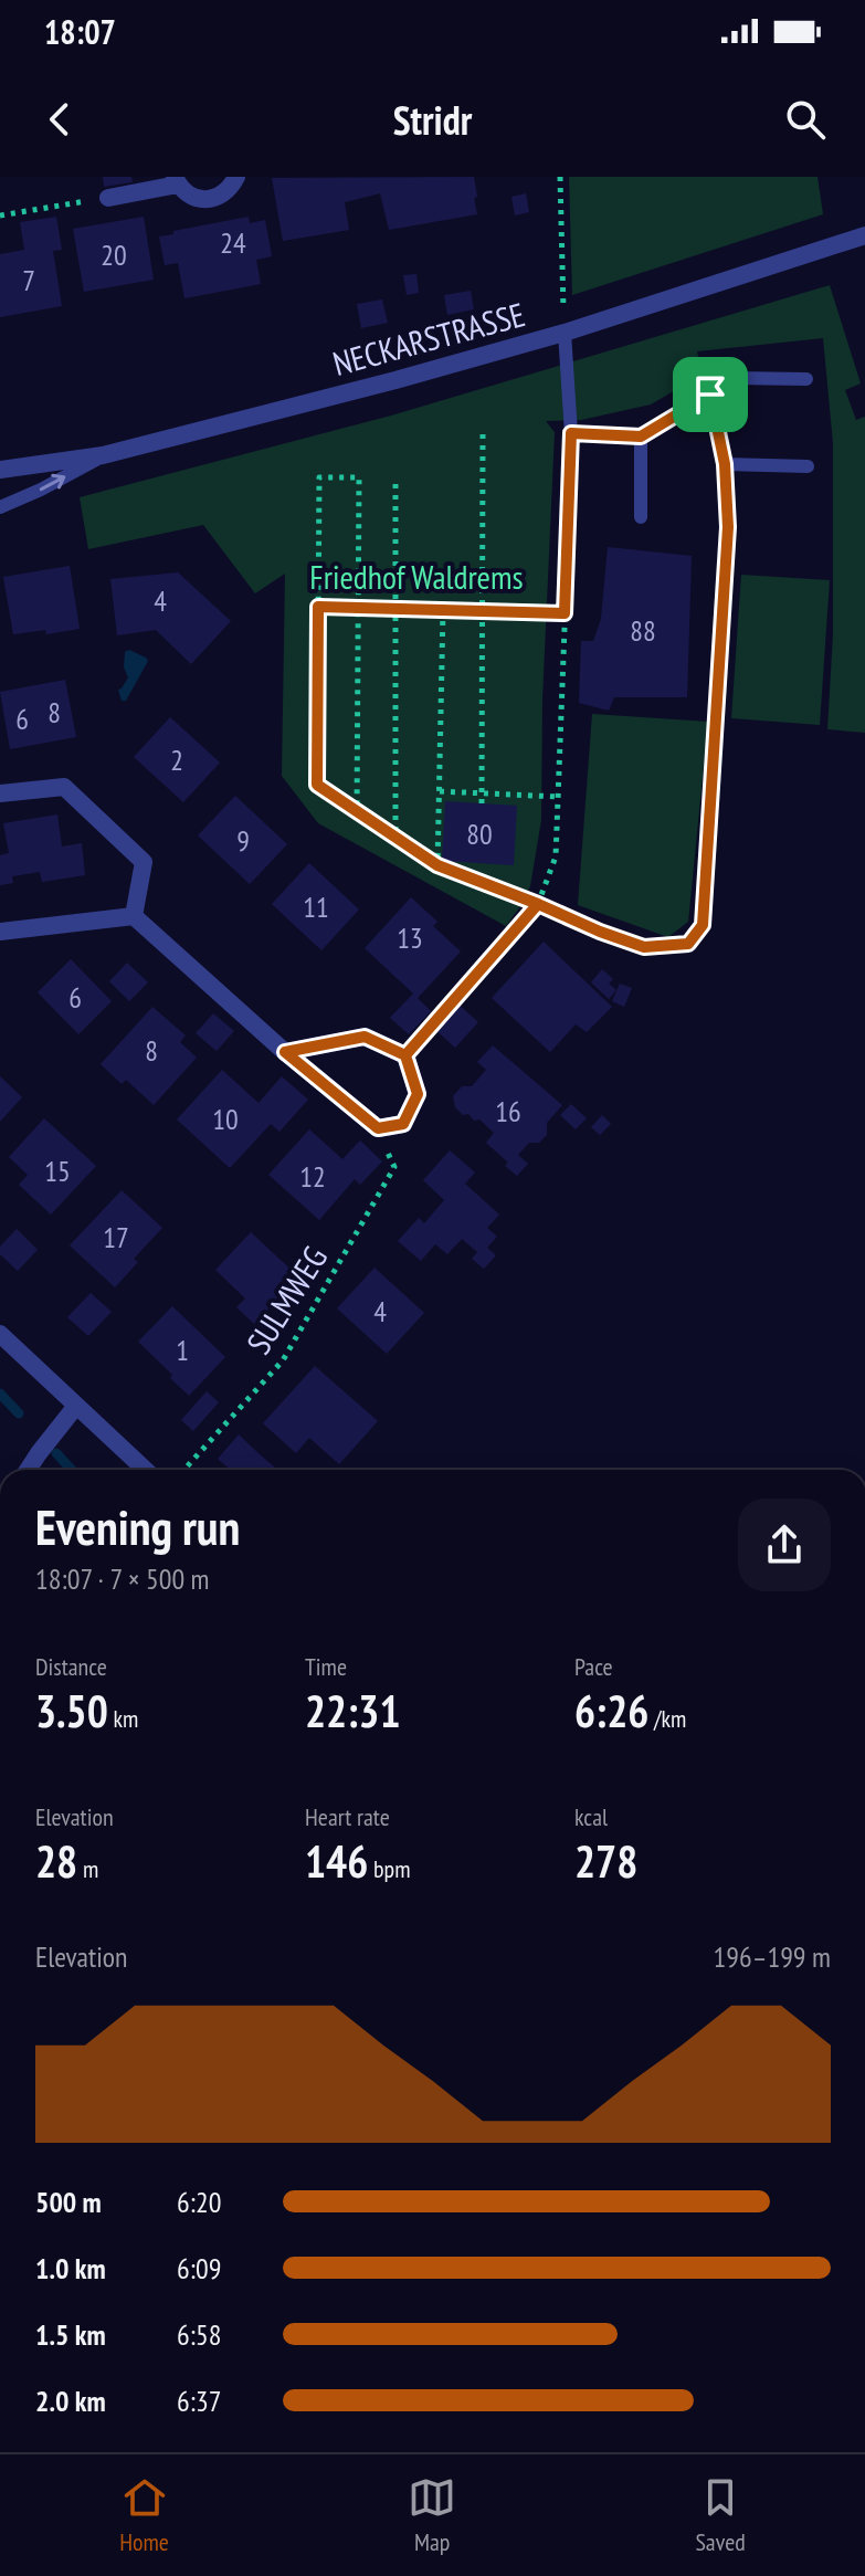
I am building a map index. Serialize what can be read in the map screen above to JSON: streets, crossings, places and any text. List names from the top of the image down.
{
  "streets": {
    "street": ["NECKARSTRASSE"],
    "path": ["SULMWEG"]
  },
  "parks": ["Friedhof Waldrems"],
  "house_numbers": [
    "24",
    "20",
    "7",
    "4",
    "88",
    "8",
    "6",
    "2",
    "80",
    "9",
    "11",
    "13",
    "6",
    "8",
    "16",
    "10",
    "15",
    "12",
    "17",
    "4",
    "1"
  ],
  "page": {
    "status": "18:07",
    "header": "Stridr",
    "heading": ["Evening run", "18:07 · 7 × 500 m"],
    "stats": [
      ["Distance", "3.50 km"],
      ["Time", "22:31"],
      ["Pace", "6:26 /km"],
      ["Elevation", "28 m"],
      ["Heart rate", "146 bpm"],
      ["kcal", "278"]
    ],
    "chart": ["Elevation", "196–199 m"],
    "list": [
      {
        "name": "500 m",
        "note": "6:20"
      },
      {
        "name": "1.0 km",
        "note": "6:09"
      },
      {
        "name": "1.5 km",
        "note": "6:58"
      },
      {
        "name": "2.0 km",
        "note": "6:37"
      }
    ],
    "tabs": ["Home", "Map", "Saved"]
  }
}
